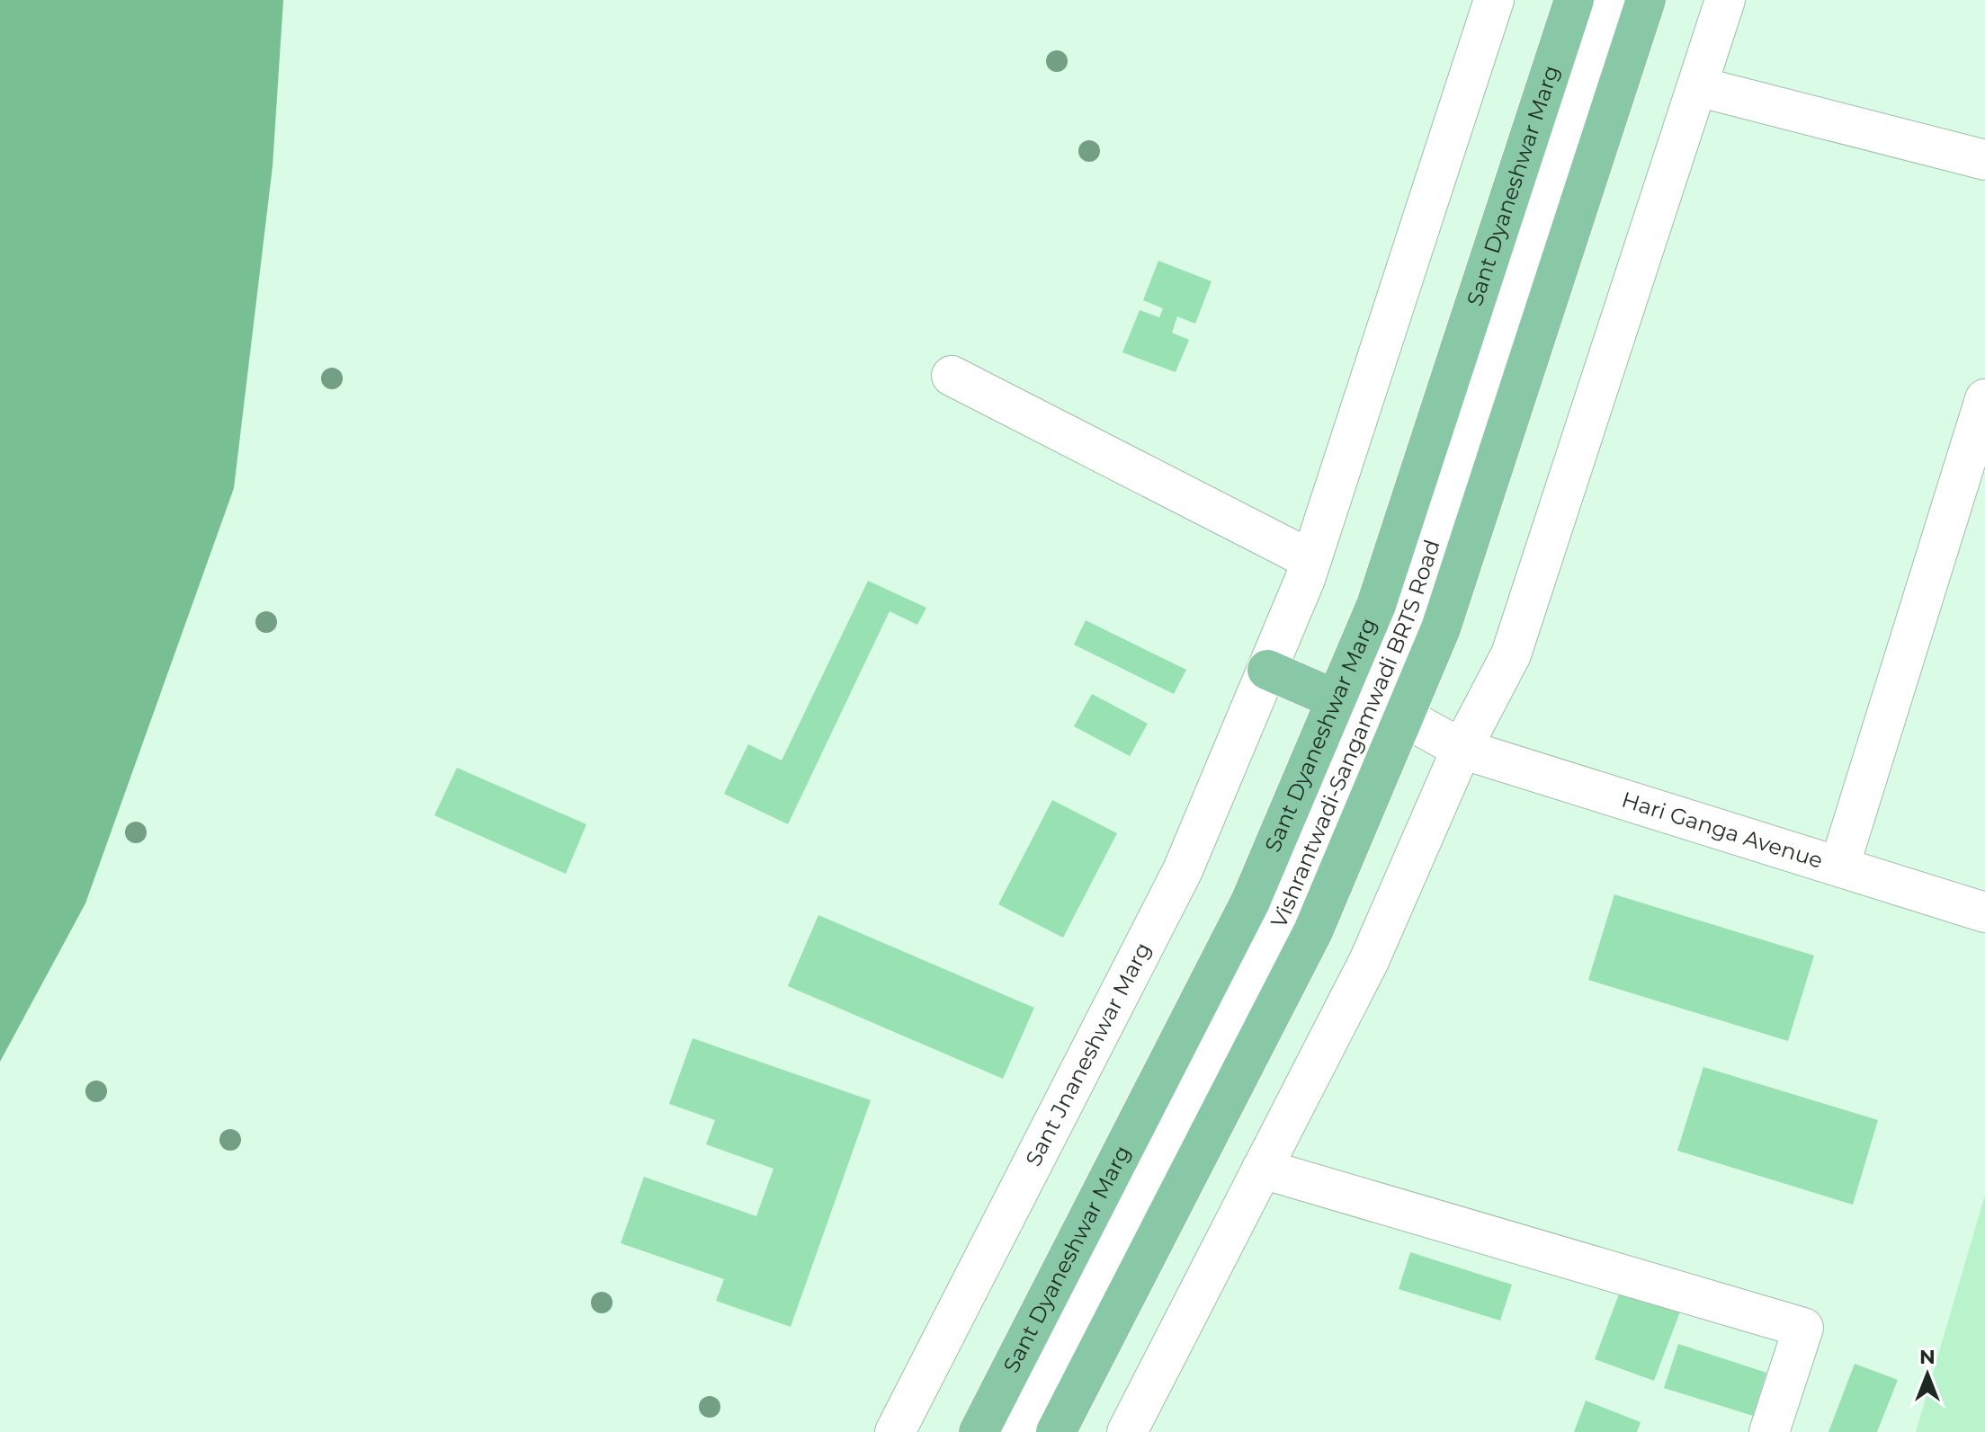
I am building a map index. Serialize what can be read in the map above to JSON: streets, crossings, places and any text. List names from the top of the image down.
{
  "streets": {
    "main road": ["Sant Dyaneshwar Marg"],
    "street": ["Vishrantwadi-Sangamwadi BRTS Road", "Hari Ganga Avenue", "Sant Jnaneshwar Marg"]
  },
  "north": "top"
}
